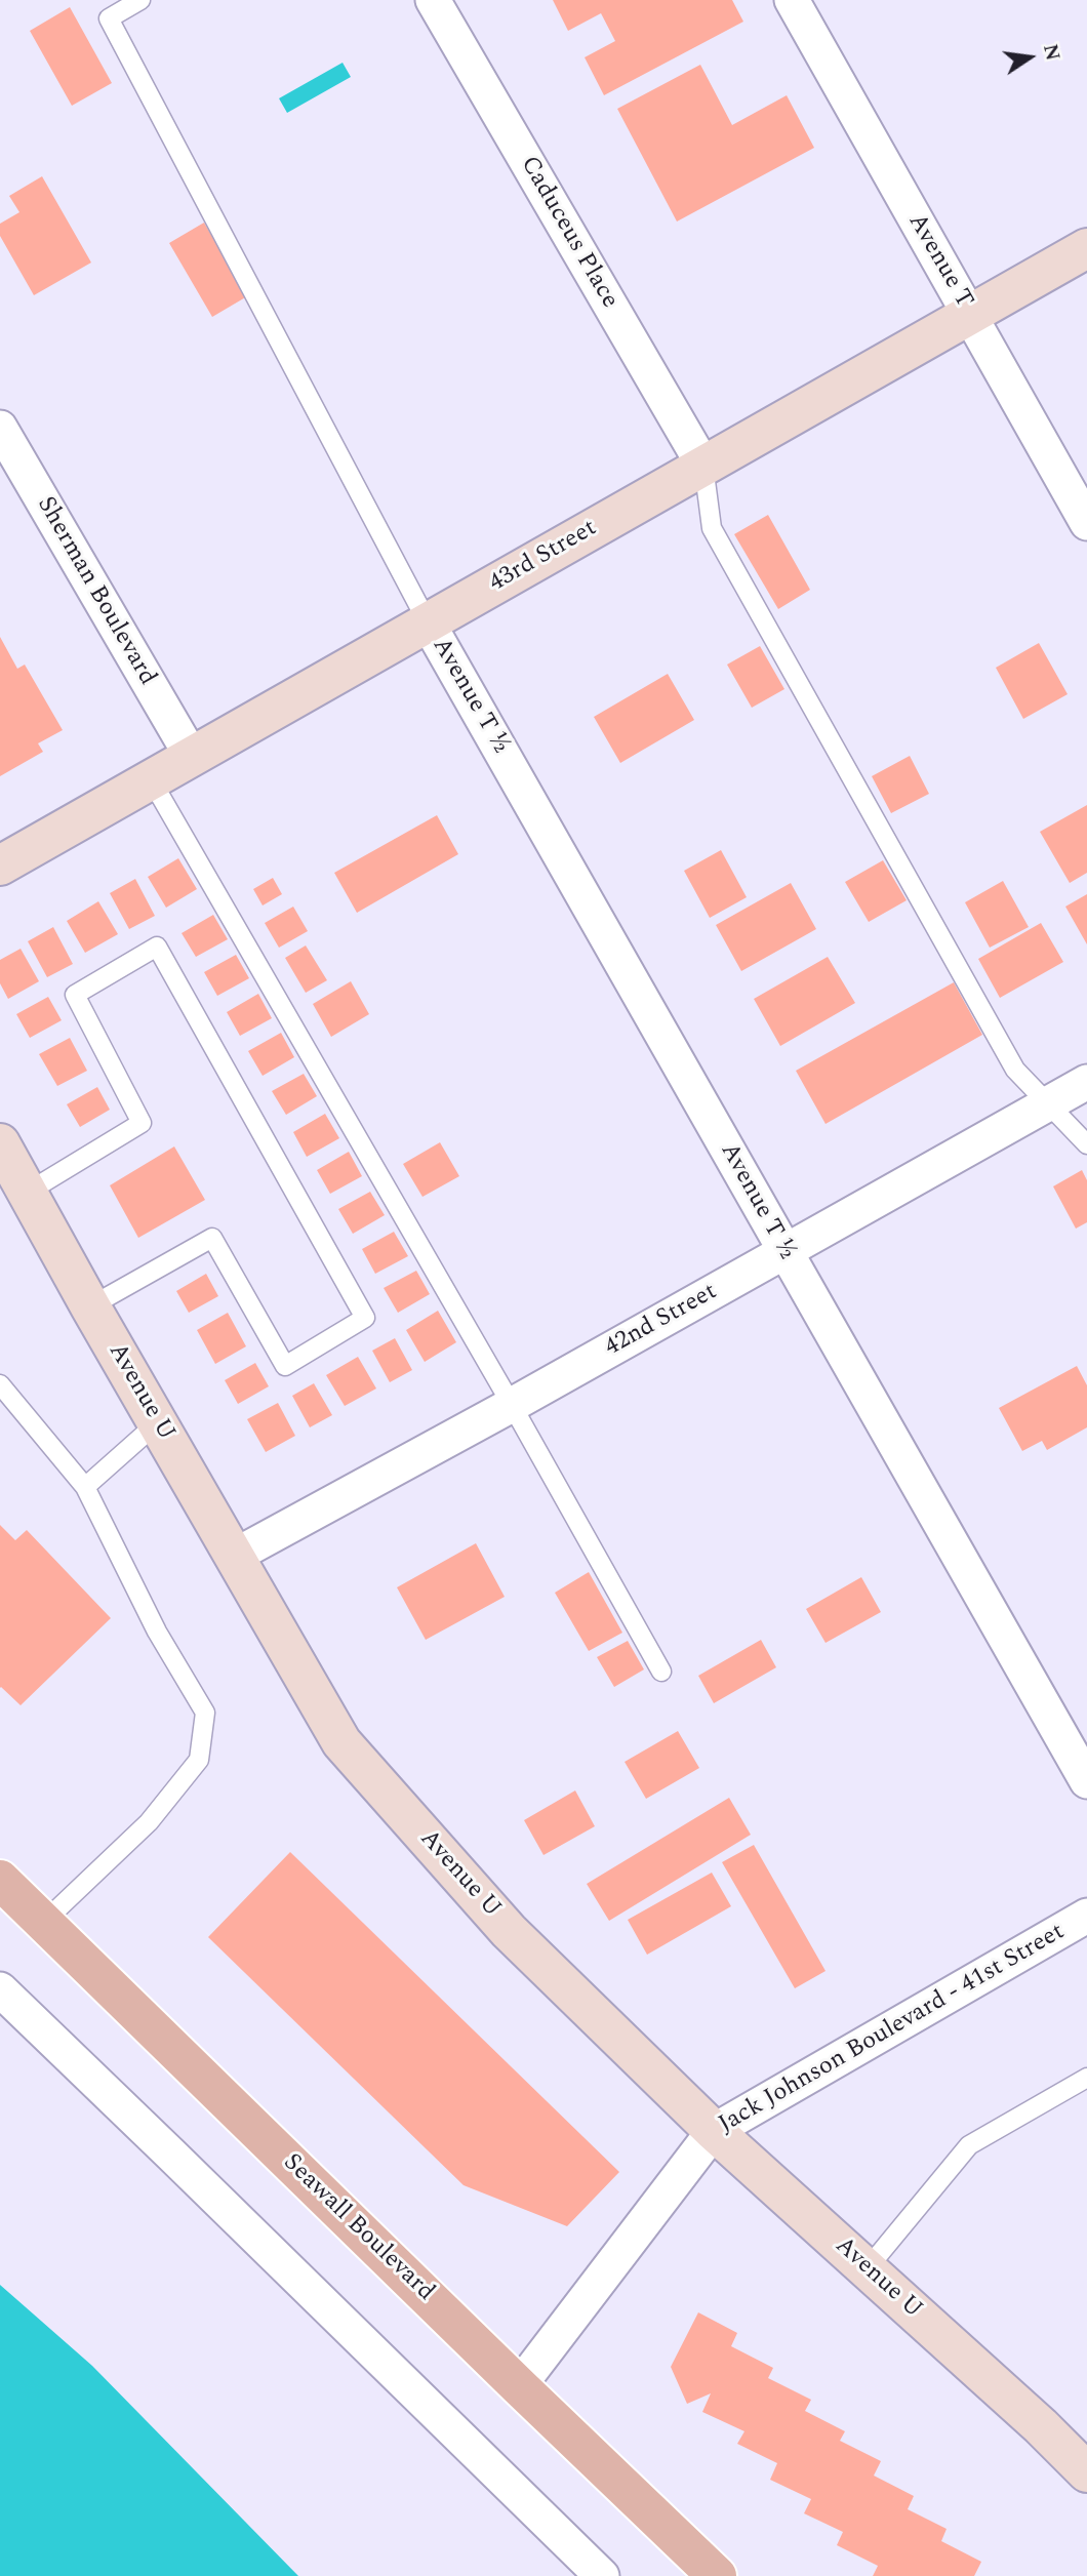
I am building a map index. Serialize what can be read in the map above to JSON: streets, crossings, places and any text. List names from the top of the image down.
{
  "streets": {
    "main road": ["Seawall Boulevard"],
    "street": [
      "Caduceus Place",
      "Avenue T",
      "43rd Street",
      "Sherman Boulevard",
      "Avenue T ½",
      "42nd Street",
      "Avenue U",
      "Jack Johnson Boulevard - 41st Street"
    ]
  },
  "crossings": [
    ["Caduceus Place", "43rd Street"],
    ["Avenue T", "43rd Street"],
    ["43rd Street", "Sherman Boulevard"],
    ["43rd Street", "Avenue T ½"],
    ["Avenue T ½", "42nd Street"],
    ["42nd Street", "Avenue U"],
    ["Avenue U", "Jack Johnson Boulevard - 41st Street"],
    ["Jack Johnson Boulevard - 41st Street", "Seawall Boulevard"]
  ],
  "north": "right"
}
